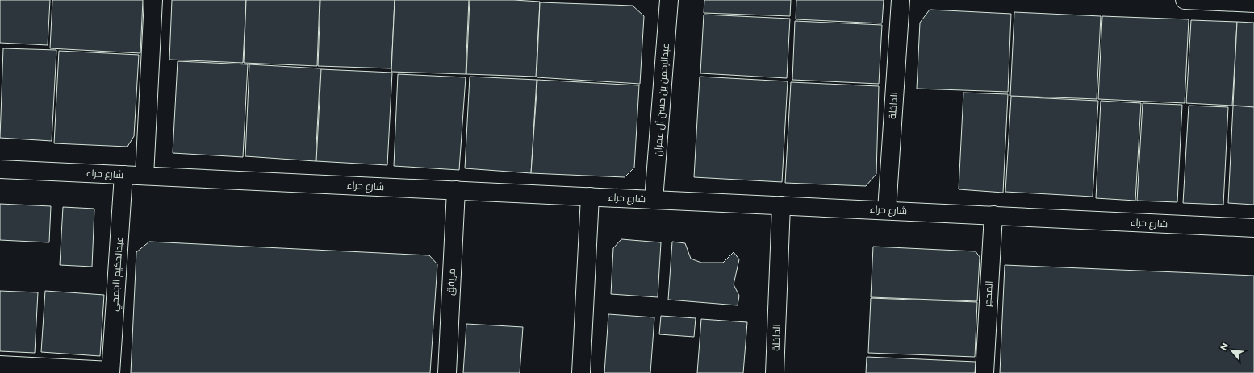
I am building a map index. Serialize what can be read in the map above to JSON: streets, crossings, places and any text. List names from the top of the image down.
{
  "streets": {
    "street": [
      "عبدالرحمن بن حسن آل عمران",
      "الداخلة",
      "شارع حراء",
      "عبدالحكيم الجمحي",
      "مريفق",
      "المحجر"
    ]
  },
  "crossings": [
    ["عبدالرحمن بن حسن آل عمران", "شارع حراء"],
    ["الداخلة", "شارع حراء"],
    ["شارع حراء", "عبدالحكيم الجمحي"],
    ["شارع حراء", "مريفق"],
    ["شارع حراء", "المحجر"]
  ],
  "north": "top left"
}
